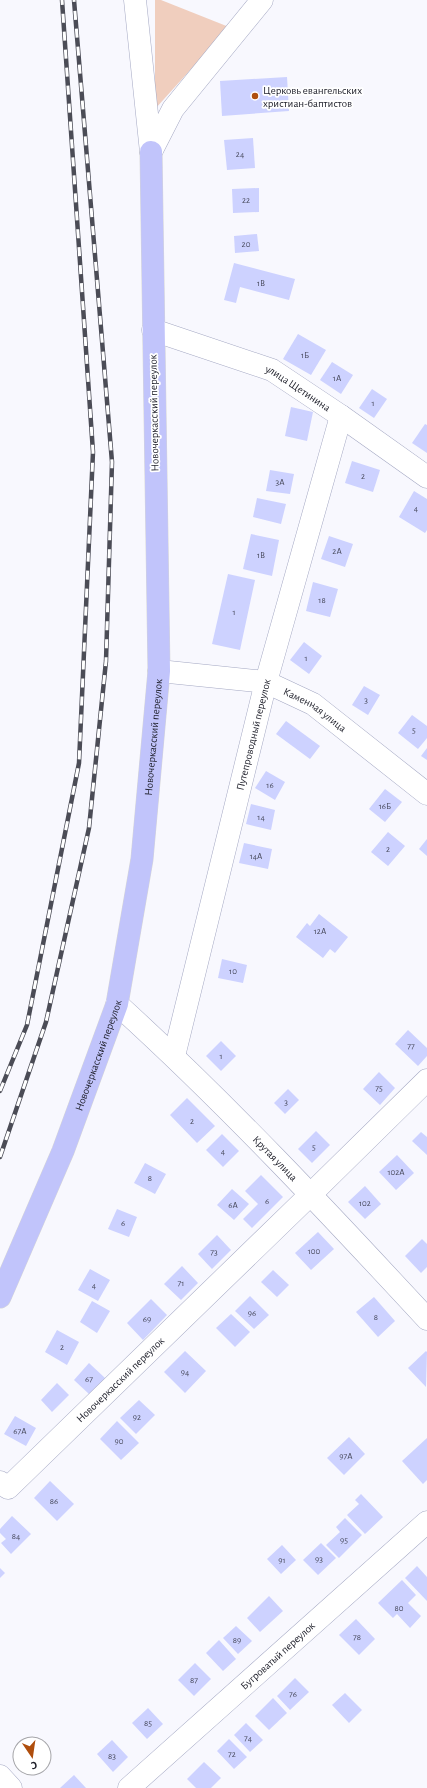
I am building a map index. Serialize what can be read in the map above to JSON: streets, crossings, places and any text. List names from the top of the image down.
{
  "streets": {
    "main road": ["Новочеркасский переулок"],
    "street": [
      "улица Щетинина",
      "Каменная улица",
      "Путепроводный переулок",
      "Крутая улица",
      "Бугроватый переулок"
    ]
  },
  "crossings": [
    ["улица Щетинина", "Новочеркасский переулок"],
    ["улица Щетинина", "Путепроводный переулок"],
    ["Новочеркасский переулок", "Каменная улица"],
    ["Новочеркасский переулок", "Крутая улица"],
    ["Каменная улица", "Путепроводный переулок"],
    ["Путепроводный переулок", "Крутая улица"]
  ],
  "places": ["Церковь евангельских христиан-баптистов"],
  "house_numbers": [
    "24",
    "22",
    "20",
    "1В",
    "1Б",
    "1А",
    "1",
    "2",
    "3А",
    "4",
    "2А",
    "1В",
    "18",
    "1",
    "1",
    "3",
    "5",
    "16",
    "16Б",
    "14",
    "2",
    "14А",
    "12А",
    "10",
    "77",
    "1",
    "75",
    "3",
    "2",
    "5",
    "4",
    "102А",
    "8",
    "6",
    "102",
    "6А",
    "6",
    "100",
    "73",
    "71",
    "4",
    "96",
    "8",
    "69",
    "2",
    "94",
    "67",
    "92",
    "67А",
    "90",
    "97А",
    "86",
    "84",
    "95",
    "93",
    "91",
    "80",
    "78",
    "89",
    "87",
    "76",
    "85",
    "74",
    "72",
    "83"
  ],
  "north": "bottom"
}
